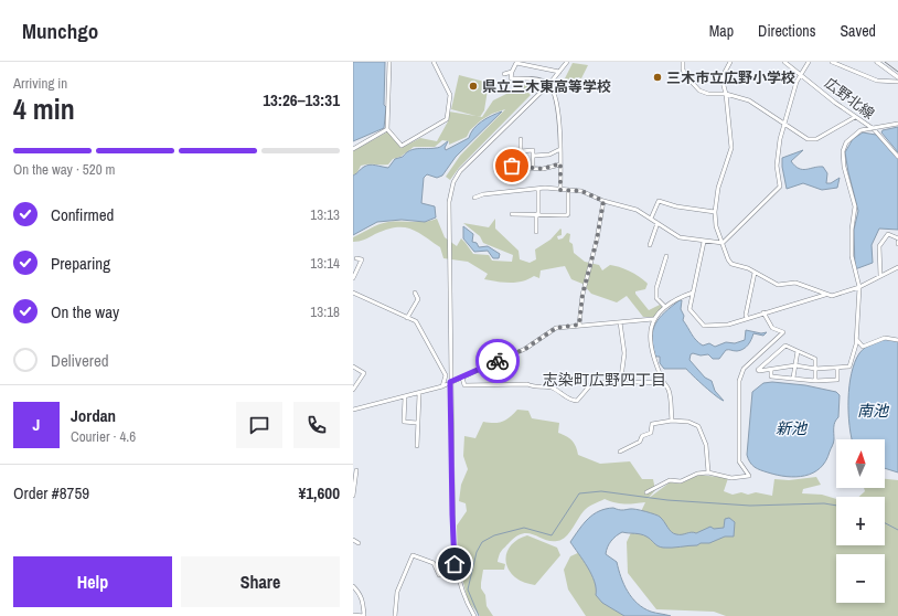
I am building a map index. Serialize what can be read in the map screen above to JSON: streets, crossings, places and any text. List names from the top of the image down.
{
  "streets": {
    "street": ["広野北線"]
  },
  "districts": ["志染町広野四丁目"],
  "water": ["南池", "新池"],
  "places": ["三木市立広野小学校", "県立三木東高等学校"],
  "north": "top",
  "page": {
    "header": "Munchgo",
    "nav": ["Map", "Directions", "Saved"],
    "heading": ["4 min", "Arriving in", "13:26–13:31"],
    "panel": [
      "Jordan",
      "Courier · 4.6",
      "Order #8759",
      "¥1,600"
    ],
    "bar": "On the way · 520 m",
    "list": [
      ["Confirmed", "13:13"],
      ["Preparing", "13:14"],
      ["On the way", "13:18"],
      "Delivered"
    ],
    "round": "J",
    "map_buttons": ["+", "−"],
    "buttons": ["Help", "Share"]
  }
}
